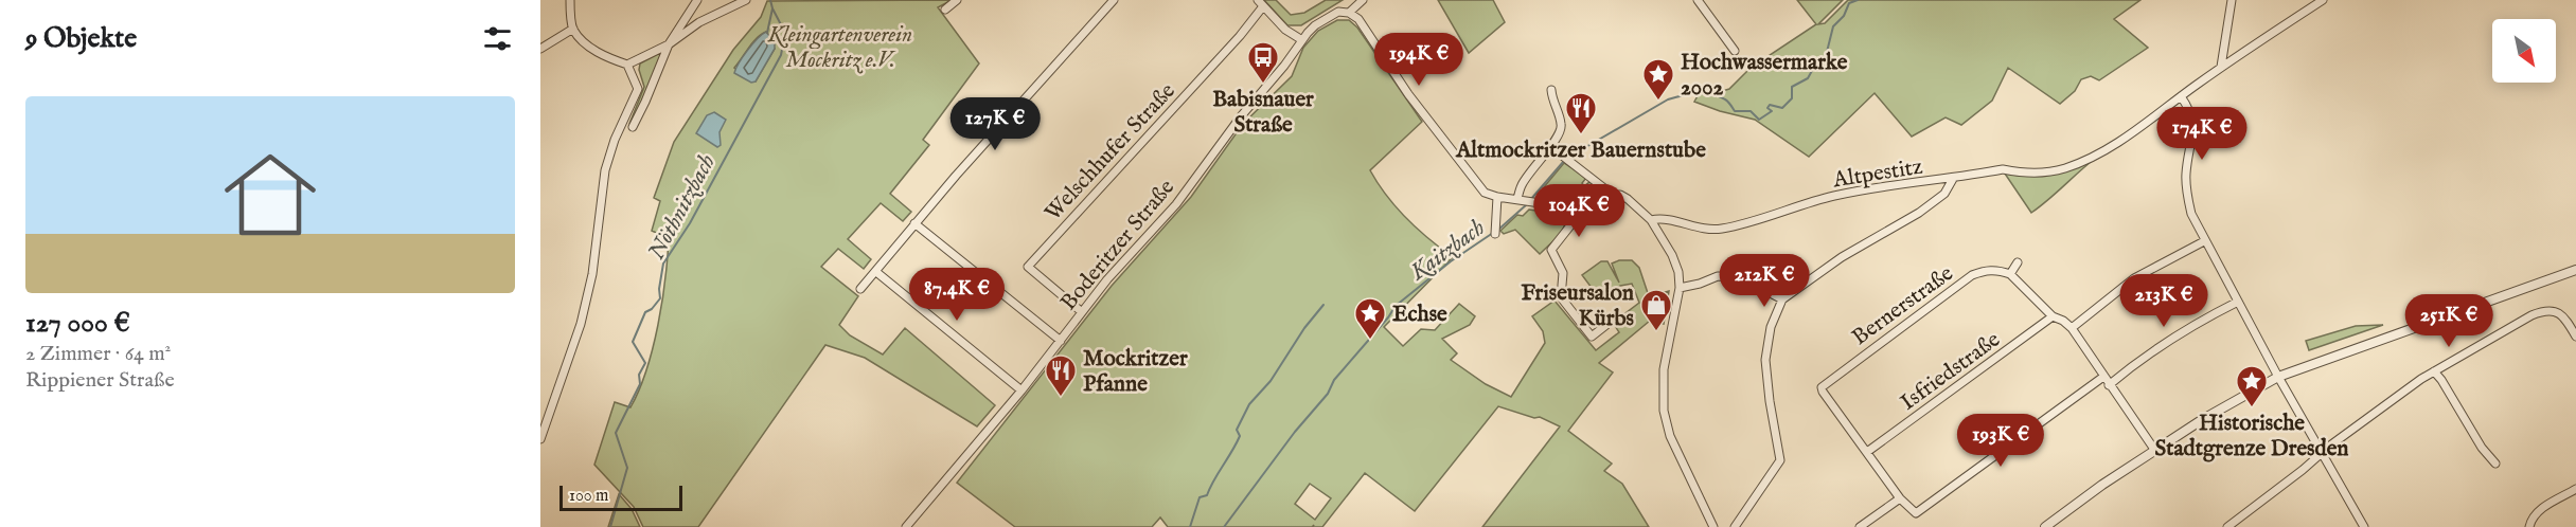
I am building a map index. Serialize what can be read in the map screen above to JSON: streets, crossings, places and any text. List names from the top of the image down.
{
  "streets": {
    "street": [
      "Welschhufer Straße",
      "Altpestitz",
      "Boderitzer Straße",
      "Bernerstraße",
      "Isfriedstraße"
    ]
  },
  "crossings": [
    ["Welschhufer Straße", "Boderitzer Straße"],
    ["Bernerstraße", "Isfriedstraße"]
  ],
  "water": ["Nöthnitzbach", "Kaitzbach"],
  "parks": ["Kleingartenverein Mockritz e.V."],
  "places": {
    "bus stop": ["Babisnauer Straße"],
    "place": ["Hochwassermarke 2002", "Echse", "Historische Stadtgrenze Dresden"],
    "restaurant": ["Altmockritzer Bauernstube", "Mockritzer Pfanne"],
    "shop": ["Friseursalon Kürbs"]
  },
  "scale_bar": "100 m",
  "north": "bottom right",
  "page": {
    "heading": "9 Objekte",
    "price": [
      "194K €",
      "127K €",
      "174K €",
      "104K €",
      "212K €",
      "87.4K €",
      "213K €",
      "251K €",
      "193K €"
    ],
    "list": [
      {
        "name": "127 000 €",
        "note": "2 Zimmer · 64 m² · Rippiener Straße"
      }
    ],
    "scale": "100 m"
  }
}
